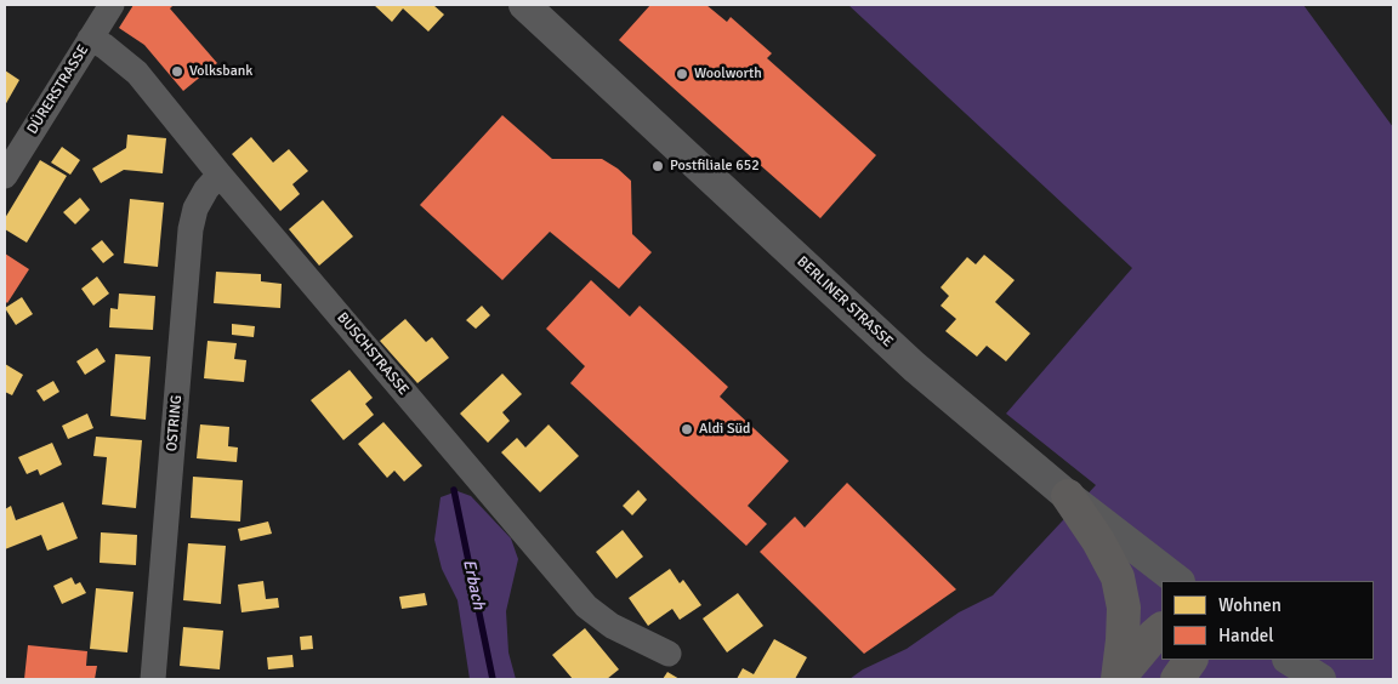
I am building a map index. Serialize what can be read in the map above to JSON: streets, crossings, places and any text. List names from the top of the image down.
{
  "streets": {
    "street": [
      "DÜRERSTRASSE",
      "BERLINER STRASSE",
      "BUSCHSTRASSE",
      "OSTRING"
    ]
  },
  "crossings": [
    ["DÜRERSTRASSE", "BUSCHSTRASSE"],
    ["BUSCHSTRASSE", "OSTRING"]
  ],
  "water": ["Erbach"],
  "places": [
    "Volksbank",
    "Woolworth",
    "Postfiliale 652",
    "Aldi Süd"
  ],
  "legend": ["Wohnen", "Handel"]
}
